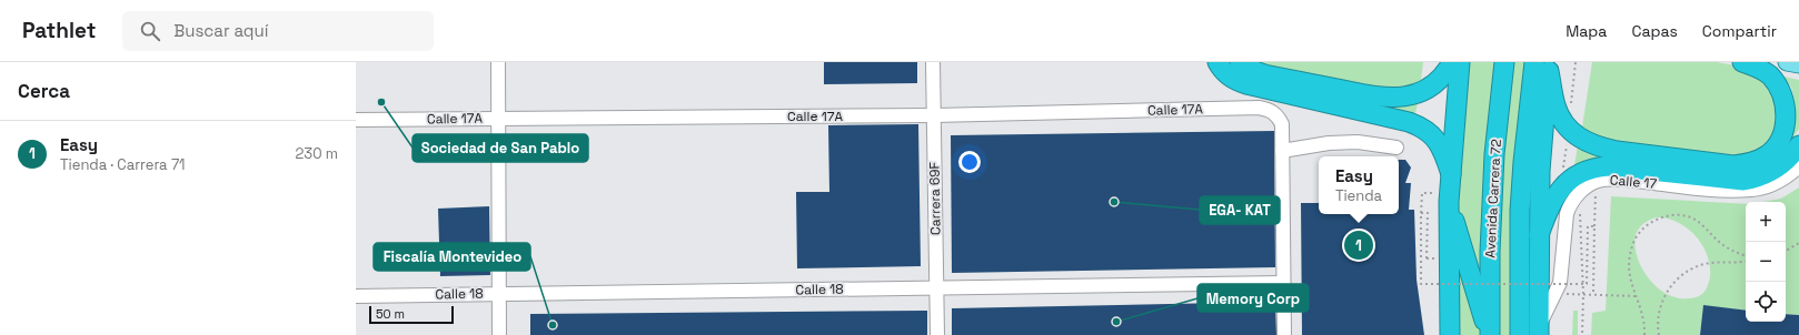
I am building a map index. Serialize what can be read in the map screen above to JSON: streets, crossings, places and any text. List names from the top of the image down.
{
  "streets": {
    "highway": ["Avenida Carrera 72"],
    "street": [
      "Calle 17A",
      "Calle 17",
      "Carrera 69F",
      "Calle 18"
    ]
  },
  "crossings": [
    ["Calle 17A", "Carrera 69F"],
    ["Carrera 69F", "Calle 18"]
  ],
  "places": [
    "Sociedad de San Pablo",
    "EGA- KAT",
    "Memory Corp",
    "Fiscalía Montevideo"
  ],
  "scale_bar": "50 m",
  "page": {
    "header": "Pathlet",
    "search": "Buscar aquí",
    "nav": ["Mapa", "Capas", "Compartir"],
    "heading": "Cerca",
    "list": [
      {
        "mark": "1",
        "name": "Easy",
        "note": "Tienda · Carrera 71",
        "value": "230 m"
      }
    ],
    "popup": ["Easy", "Tienda"],
    "map_buttons": ["+", "−"],
    "pins": "1",
    "scale": "50 m"
  }
}
